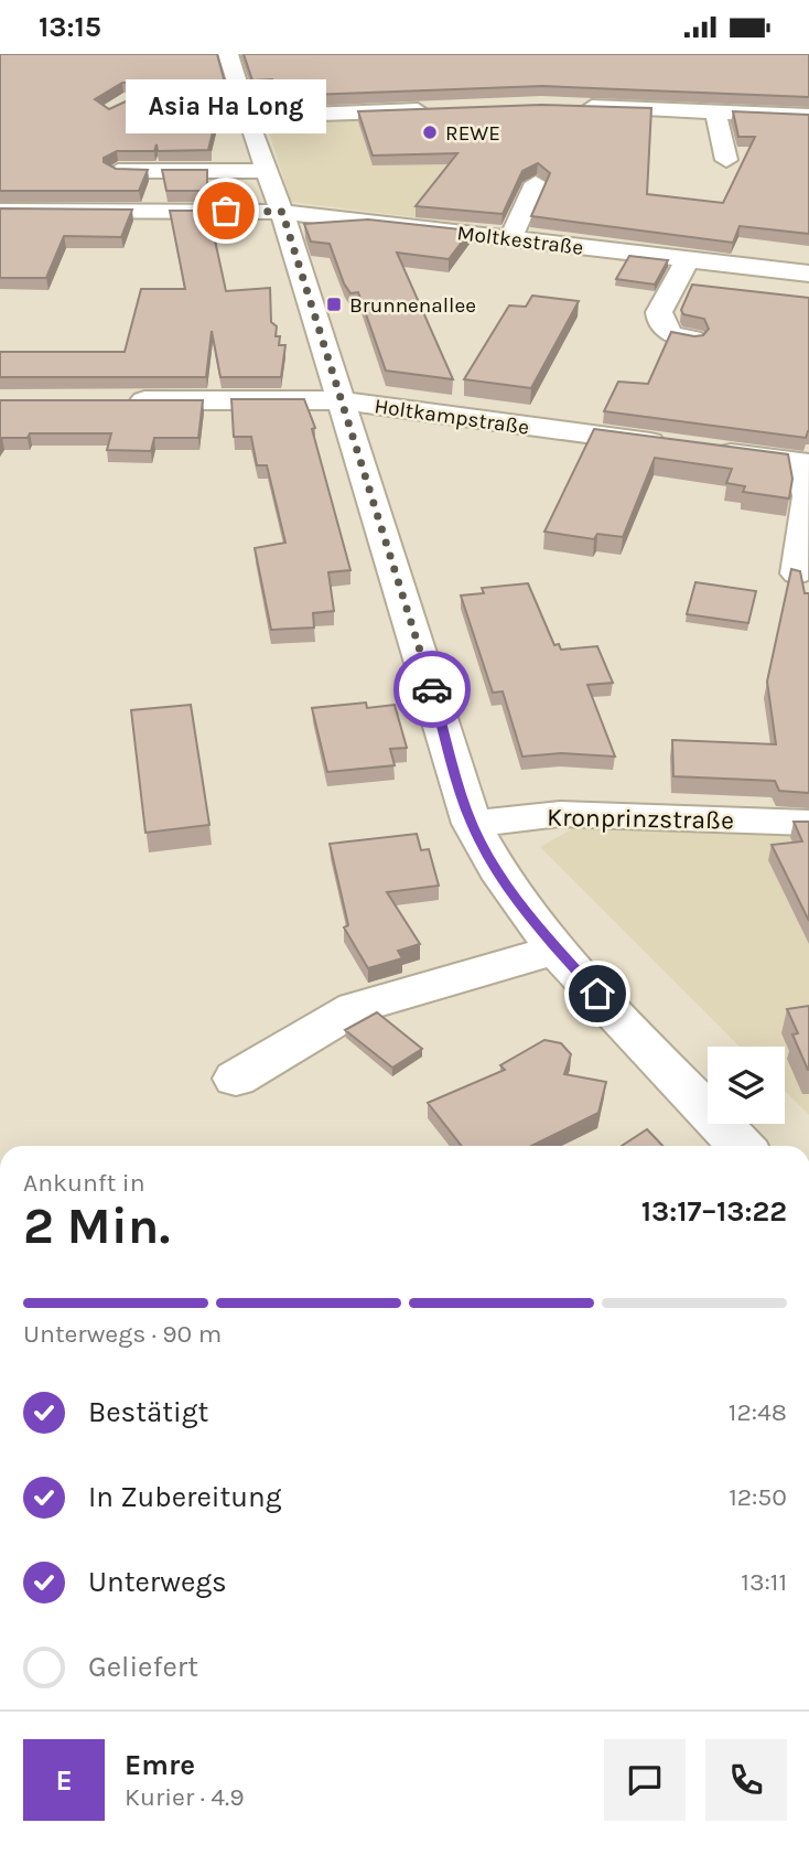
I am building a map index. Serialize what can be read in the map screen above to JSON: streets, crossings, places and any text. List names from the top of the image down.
{
  "streets": {
    "street": ["Moltkestraße", "Holtkampstraße", "Kronprinzstraße"]
  },
  "places": {
    "other": ["REWE", "Asia Ha Long"],
    "transit": ["Brunnenallee"]
  },
  "page": {
    "status": "13:15",
    "bubble": "Asia Ha Long",
    "heading": ["2 Min.", "Ankunft in", "13:17–13:22"],
    "panel": ["Emre", "Kurier · 4.9"],
    "bar": "Unterwegs · 90 m",
    "list": [
      ["Bestätigt", "12:48"],
      ["In Zubereitung", "12:50"],
      ["Unterwegs", "13:11"],
      "Geliefert"
    ],
    "round": "E"
  }
}
